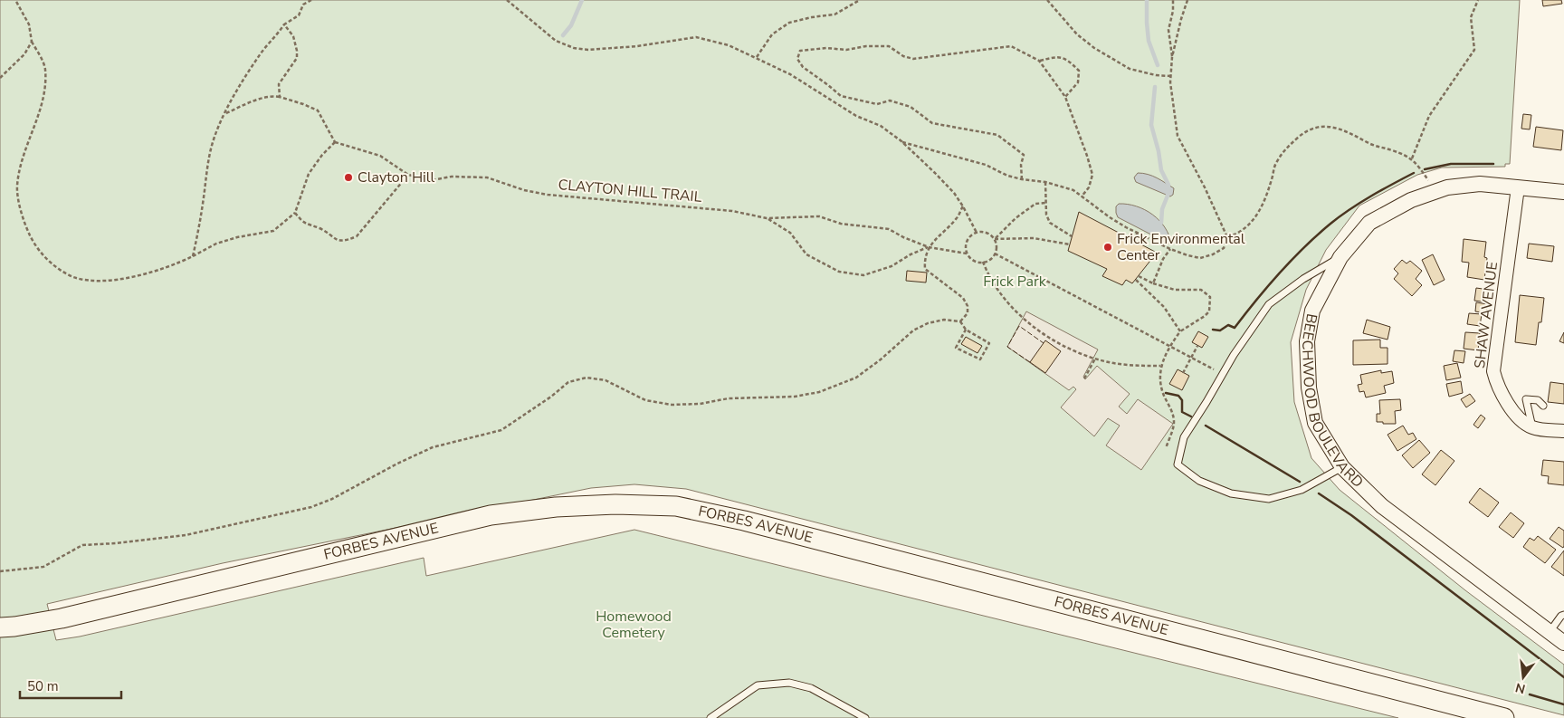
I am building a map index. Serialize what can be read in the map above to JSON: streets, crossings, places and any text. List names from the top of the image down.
{
  "streets": {
    "main road": ["FORBES AVENUE"],
    "street": ["SHAW AVENUE", "BEECHWOOD BOULEVARD"],
    "path": ["CLAYTON HILL TRAIL"]
  },
  "crossings": [
    ["SHAW AVENUE", "BEECHWOOD BOULEVARD"]
  ],
  "parks": ["Frick Park", "Homewood Cemetery"],
  "places": ["Clayton Hill", "Frick Environmental Center"],
  "scale_bar": "50 m",
  "north": "bottom"
}
